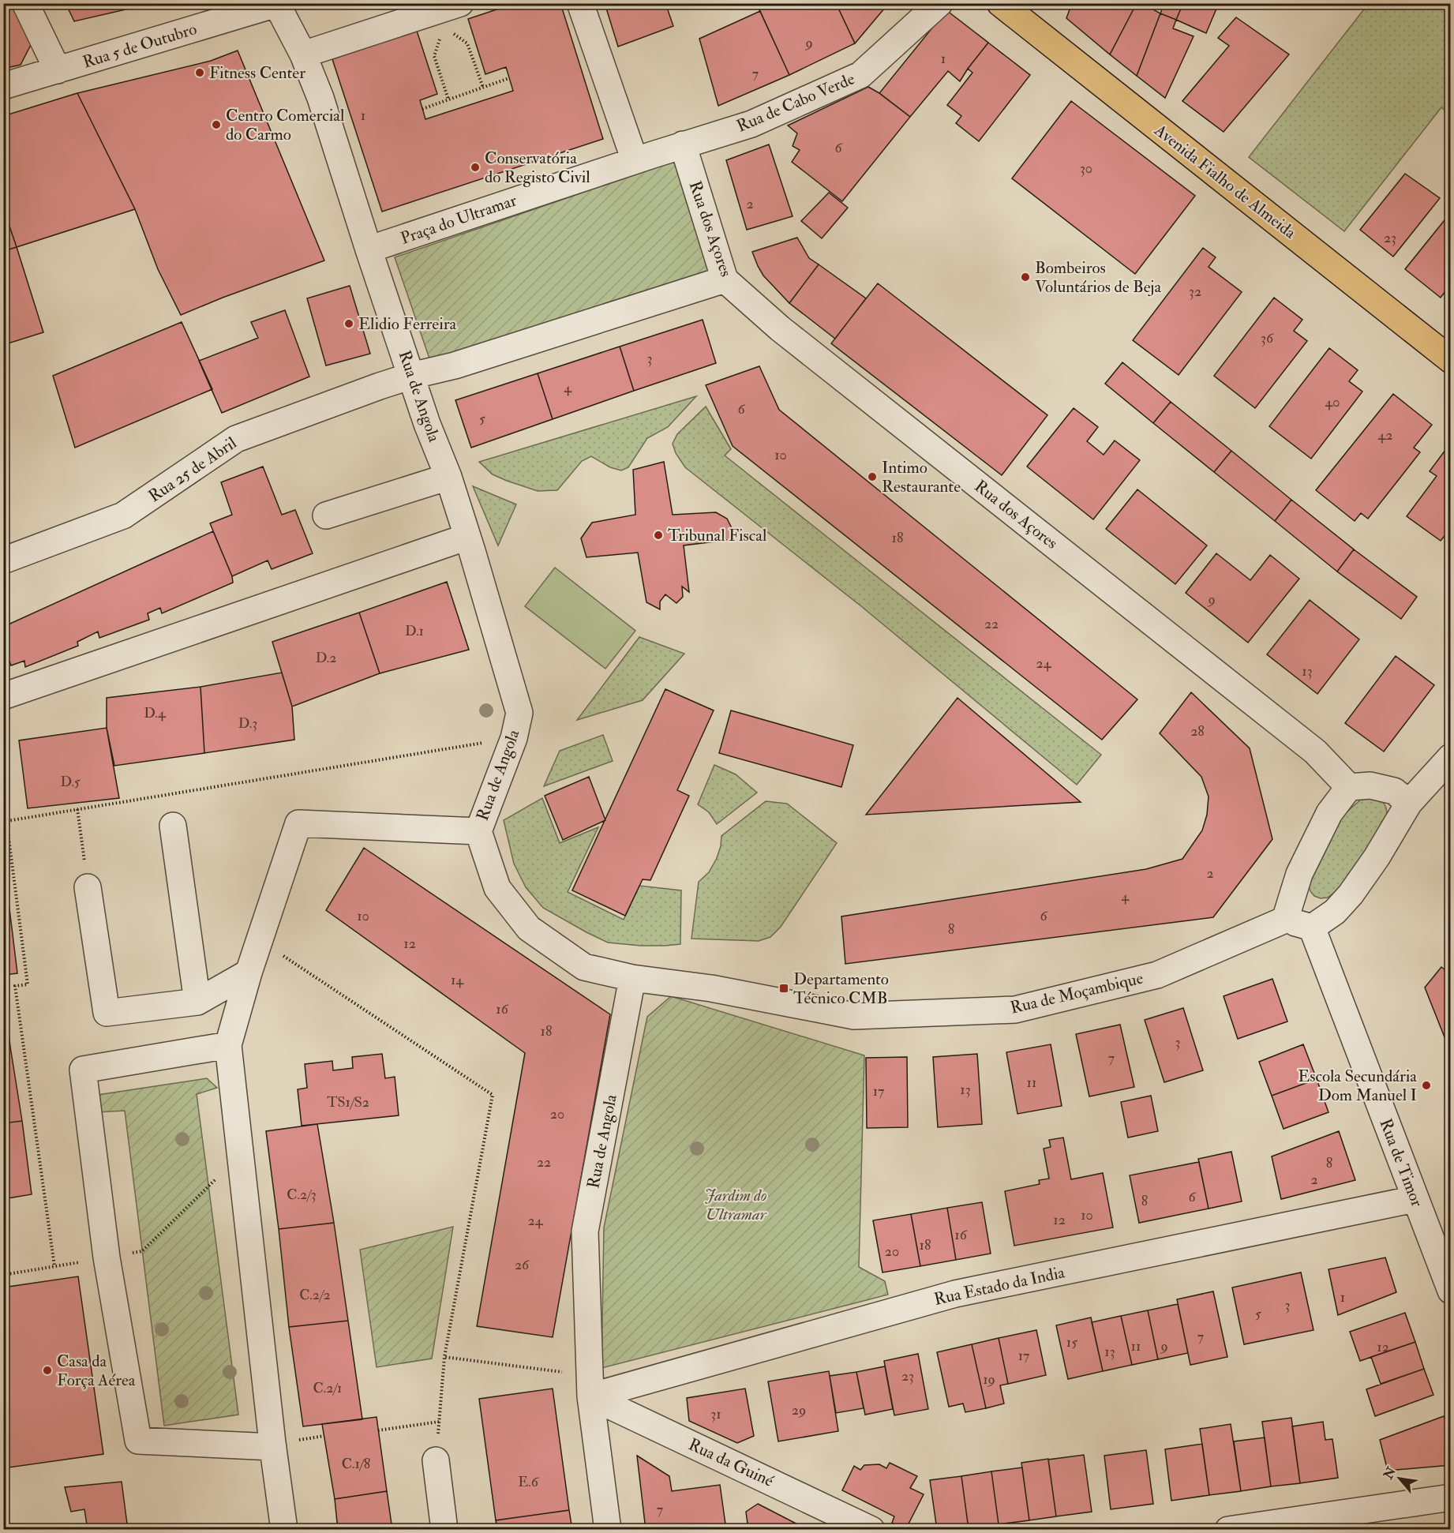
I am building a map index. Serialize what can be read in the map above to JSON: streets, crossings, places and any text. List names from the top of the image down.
{
  "streets": {
    "main road": ["Avenida Fialho de Almeida"],
    "street": [
      "Rua 5 de Outubro",
      "Rua de Cabo Verde",
      "Praça do Ultramar",
      "Rua dos Açores",
      "Rua de Angola",
      "Rua 25 de Abril",
      "Rua de Moçambique",
      "Rua de Timor",
      "Rua Estado da India",
      "Rua da Guiné"
    ]
  },
  "crossings": [
    ["Rua 5 de Outubro", "Rua de Angola"],
    ["Rua de Cabo Verde", "Praça do Ultramar"],
    ["Rua de Cabo Verde", "Rua dos Açores"],
    ["Praça do Ultramar", "Rua dos Açores"],
    ["Praça do Ultramar", "Rua de Angola"],
    ["Rua de Angola", "Rua 25 de Abril"],
    ["Rua de Angola", "Rua de Moçambique"],
    ["Rua de Angola", "Rua Estado da India"],
    ["Rua de Angola", "Rua da Guiné"],
    ["Rua de Timor", "Rua Estado da India"],
    ["Rua Estado da India", "Rua da Guiné"]
  ],
  "parks": ["Jardim do Ultramar"],
  "places": {
    "other": [
      "Fitness Center",
      "Centro Comercial do Carmo",
      "Conservatória do Registo Civil",
      "Bombeiros Voluntários de Beja",
      "Elidio Ferreira",
      "Intimo Restaurante",
      "Tribunal Fiscal",
      "Escola Secundária Dom Manuel I",
      "Casa da Força Aérea"
    ],
    "transit": ["Departamento Técnico CMB"]
  },
  "house_numbers": [
    "9",
    "1",
    "7",
    "1",
    "6",
    "30",
    "2",
    "23",
    "32",
    "36",
    "3",
    "4",
    "40",
    "6",
    "5",
    "42",
    "10",
    "18",
    "9",
    "22",
    "D.1",
    "D.2",
    "24",
    "13",
    "D.4",
    "D.3",
    "28",
    "D.5",
    "2",
    "4",
    "10",
    "6",
    "8",
    "12",
    "14",
    "16",
    "18",
    "3",
    "7",
    "11",
    "13",
    "17",
    "TS1/S2",
    "20",
    "22",
    "8",
    "2",
    "C.2/3",
    "6",
    "8",
    "10",
    "12",
    "24",
    "16",
    "18",
    "20",
    "26",
    "C.2/2",
    "1",
    "3",
    "5",
    "7",
    "15",
    "11",
    "9",
    "12",
    "13",
    "17",
    "23",
    "19",
    "C.2/1",
    "29",
    "31",
    "C.1/8",
    "E.6",
    "7"
  ],
  "north": "top left"
}
